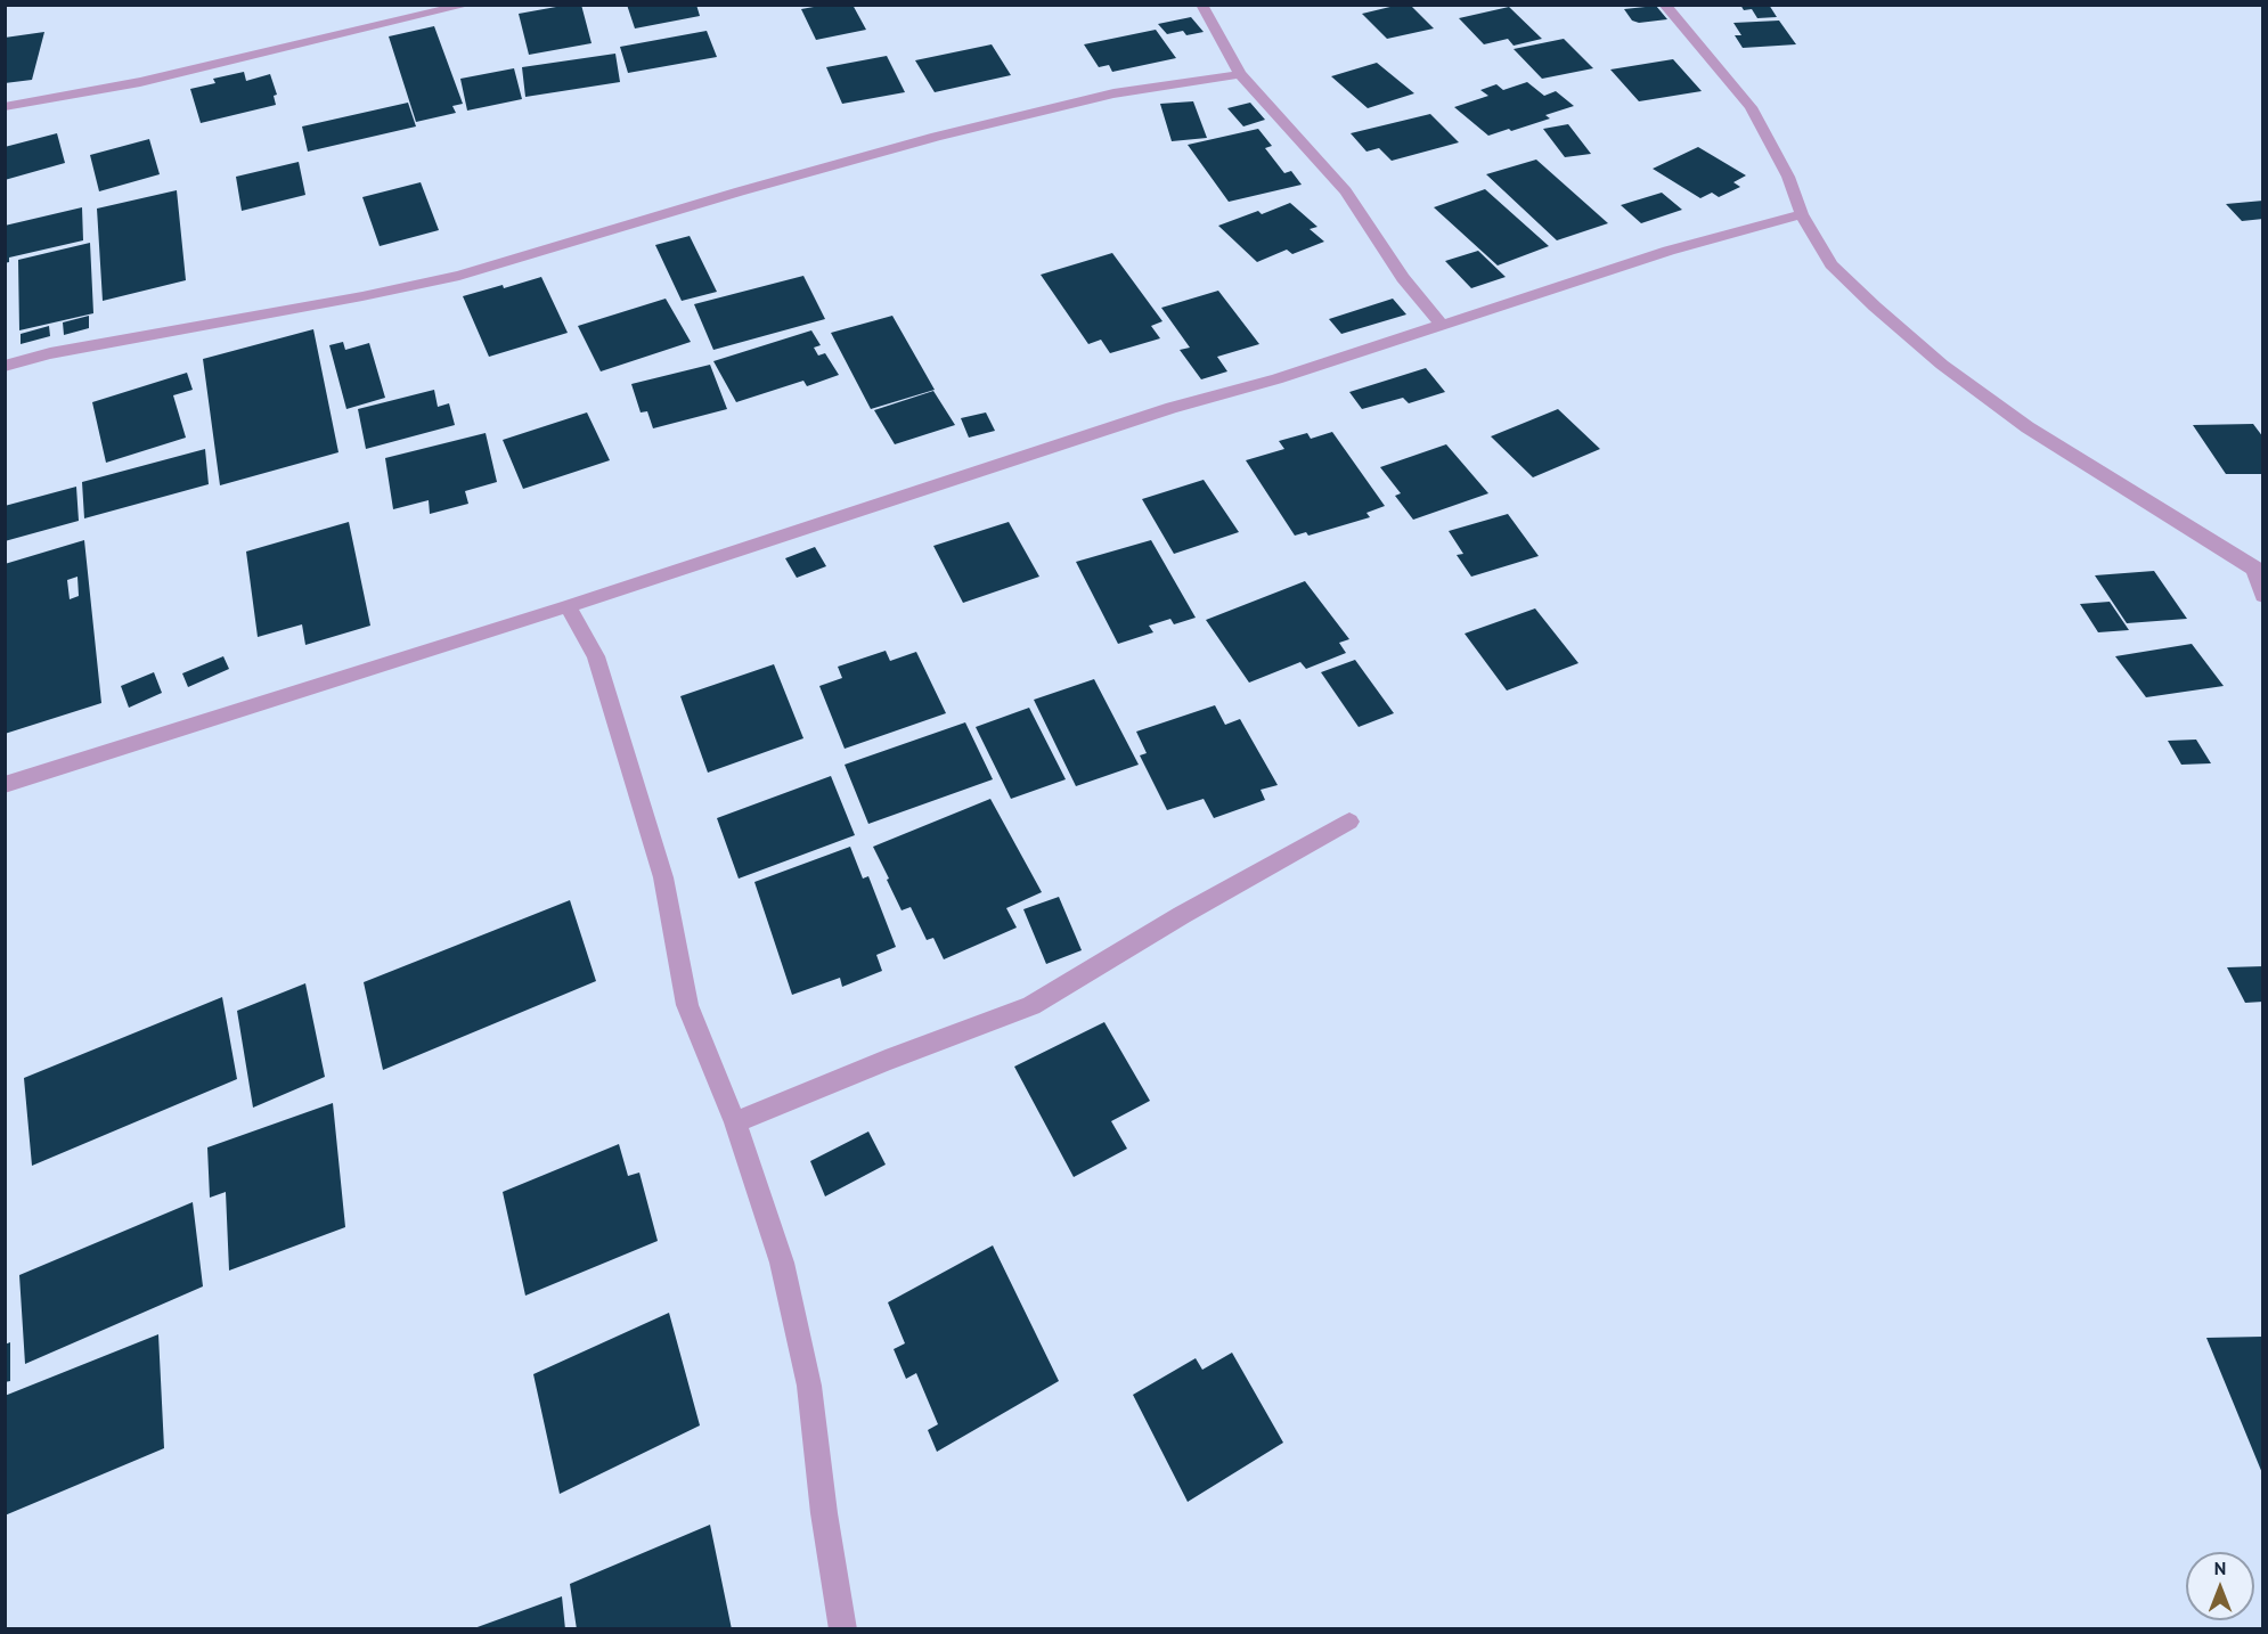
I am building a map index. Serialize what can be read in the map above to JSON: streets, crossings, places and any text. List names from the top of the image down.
{
  "north": "top"
}
